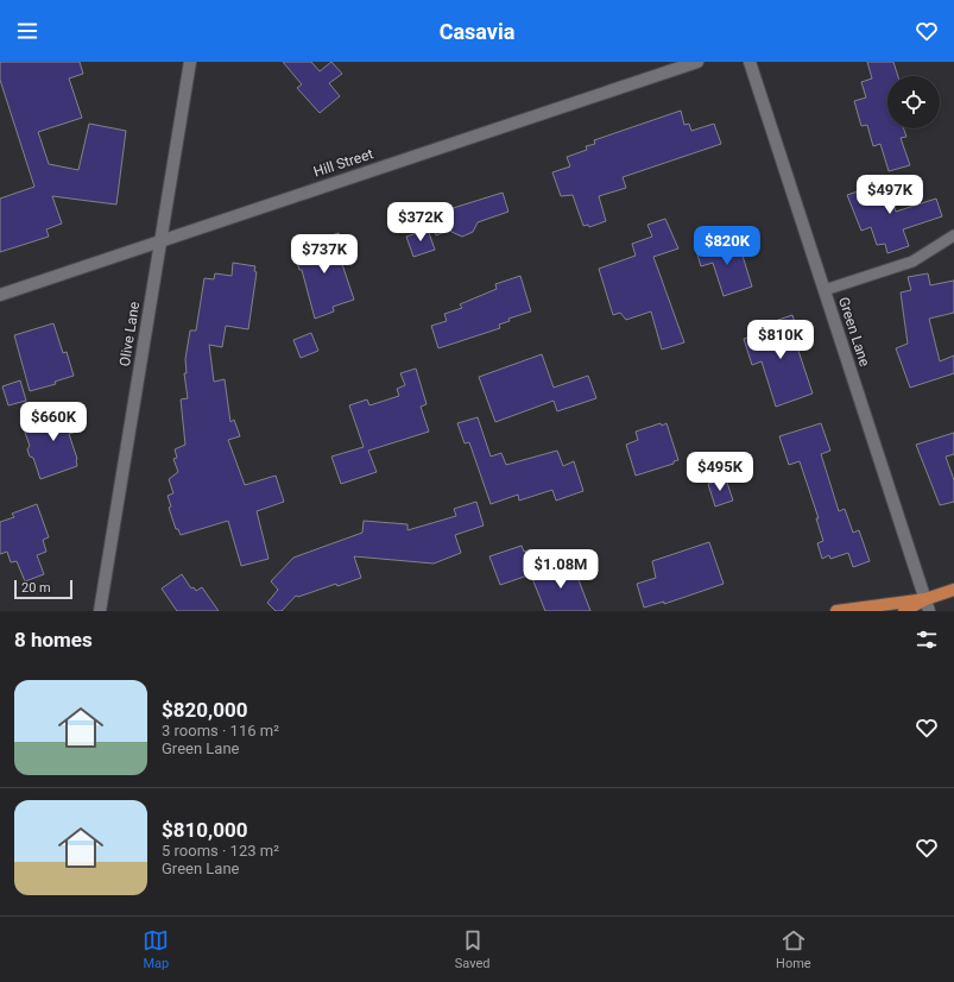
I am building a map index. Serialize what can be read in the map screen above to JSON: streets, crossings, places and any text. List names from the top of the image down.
{
  "streets": {
    "street": ["Hill Street", "Green Lane", "Olive Lane"]
  },
  "crossings": [
    ["Hill Street", "Olive Lane"]
  ],
  "scale_bar": "20 m",
  "page": {
    "header": "Casavia",
    "price": [
      "$497K",
      "$372K",
      "$820K",
      "$737K",
      "$810K",
      "$660K",
      "$495K",
      "$1.08M"
    ],
    "scale": "20 m",
    "heading": "8 homes",
    "list": [
      {
        "name": "$820,000",
        "note": "3 rooms · 116 m² · Green Lane"
      },
      {
        "name": "$810,000",
        "note": "5 rooms · 123 m² · Green Lane"
      }
    ],
    "tabs": ["Map", "Saved", "Home"]
  }
}
